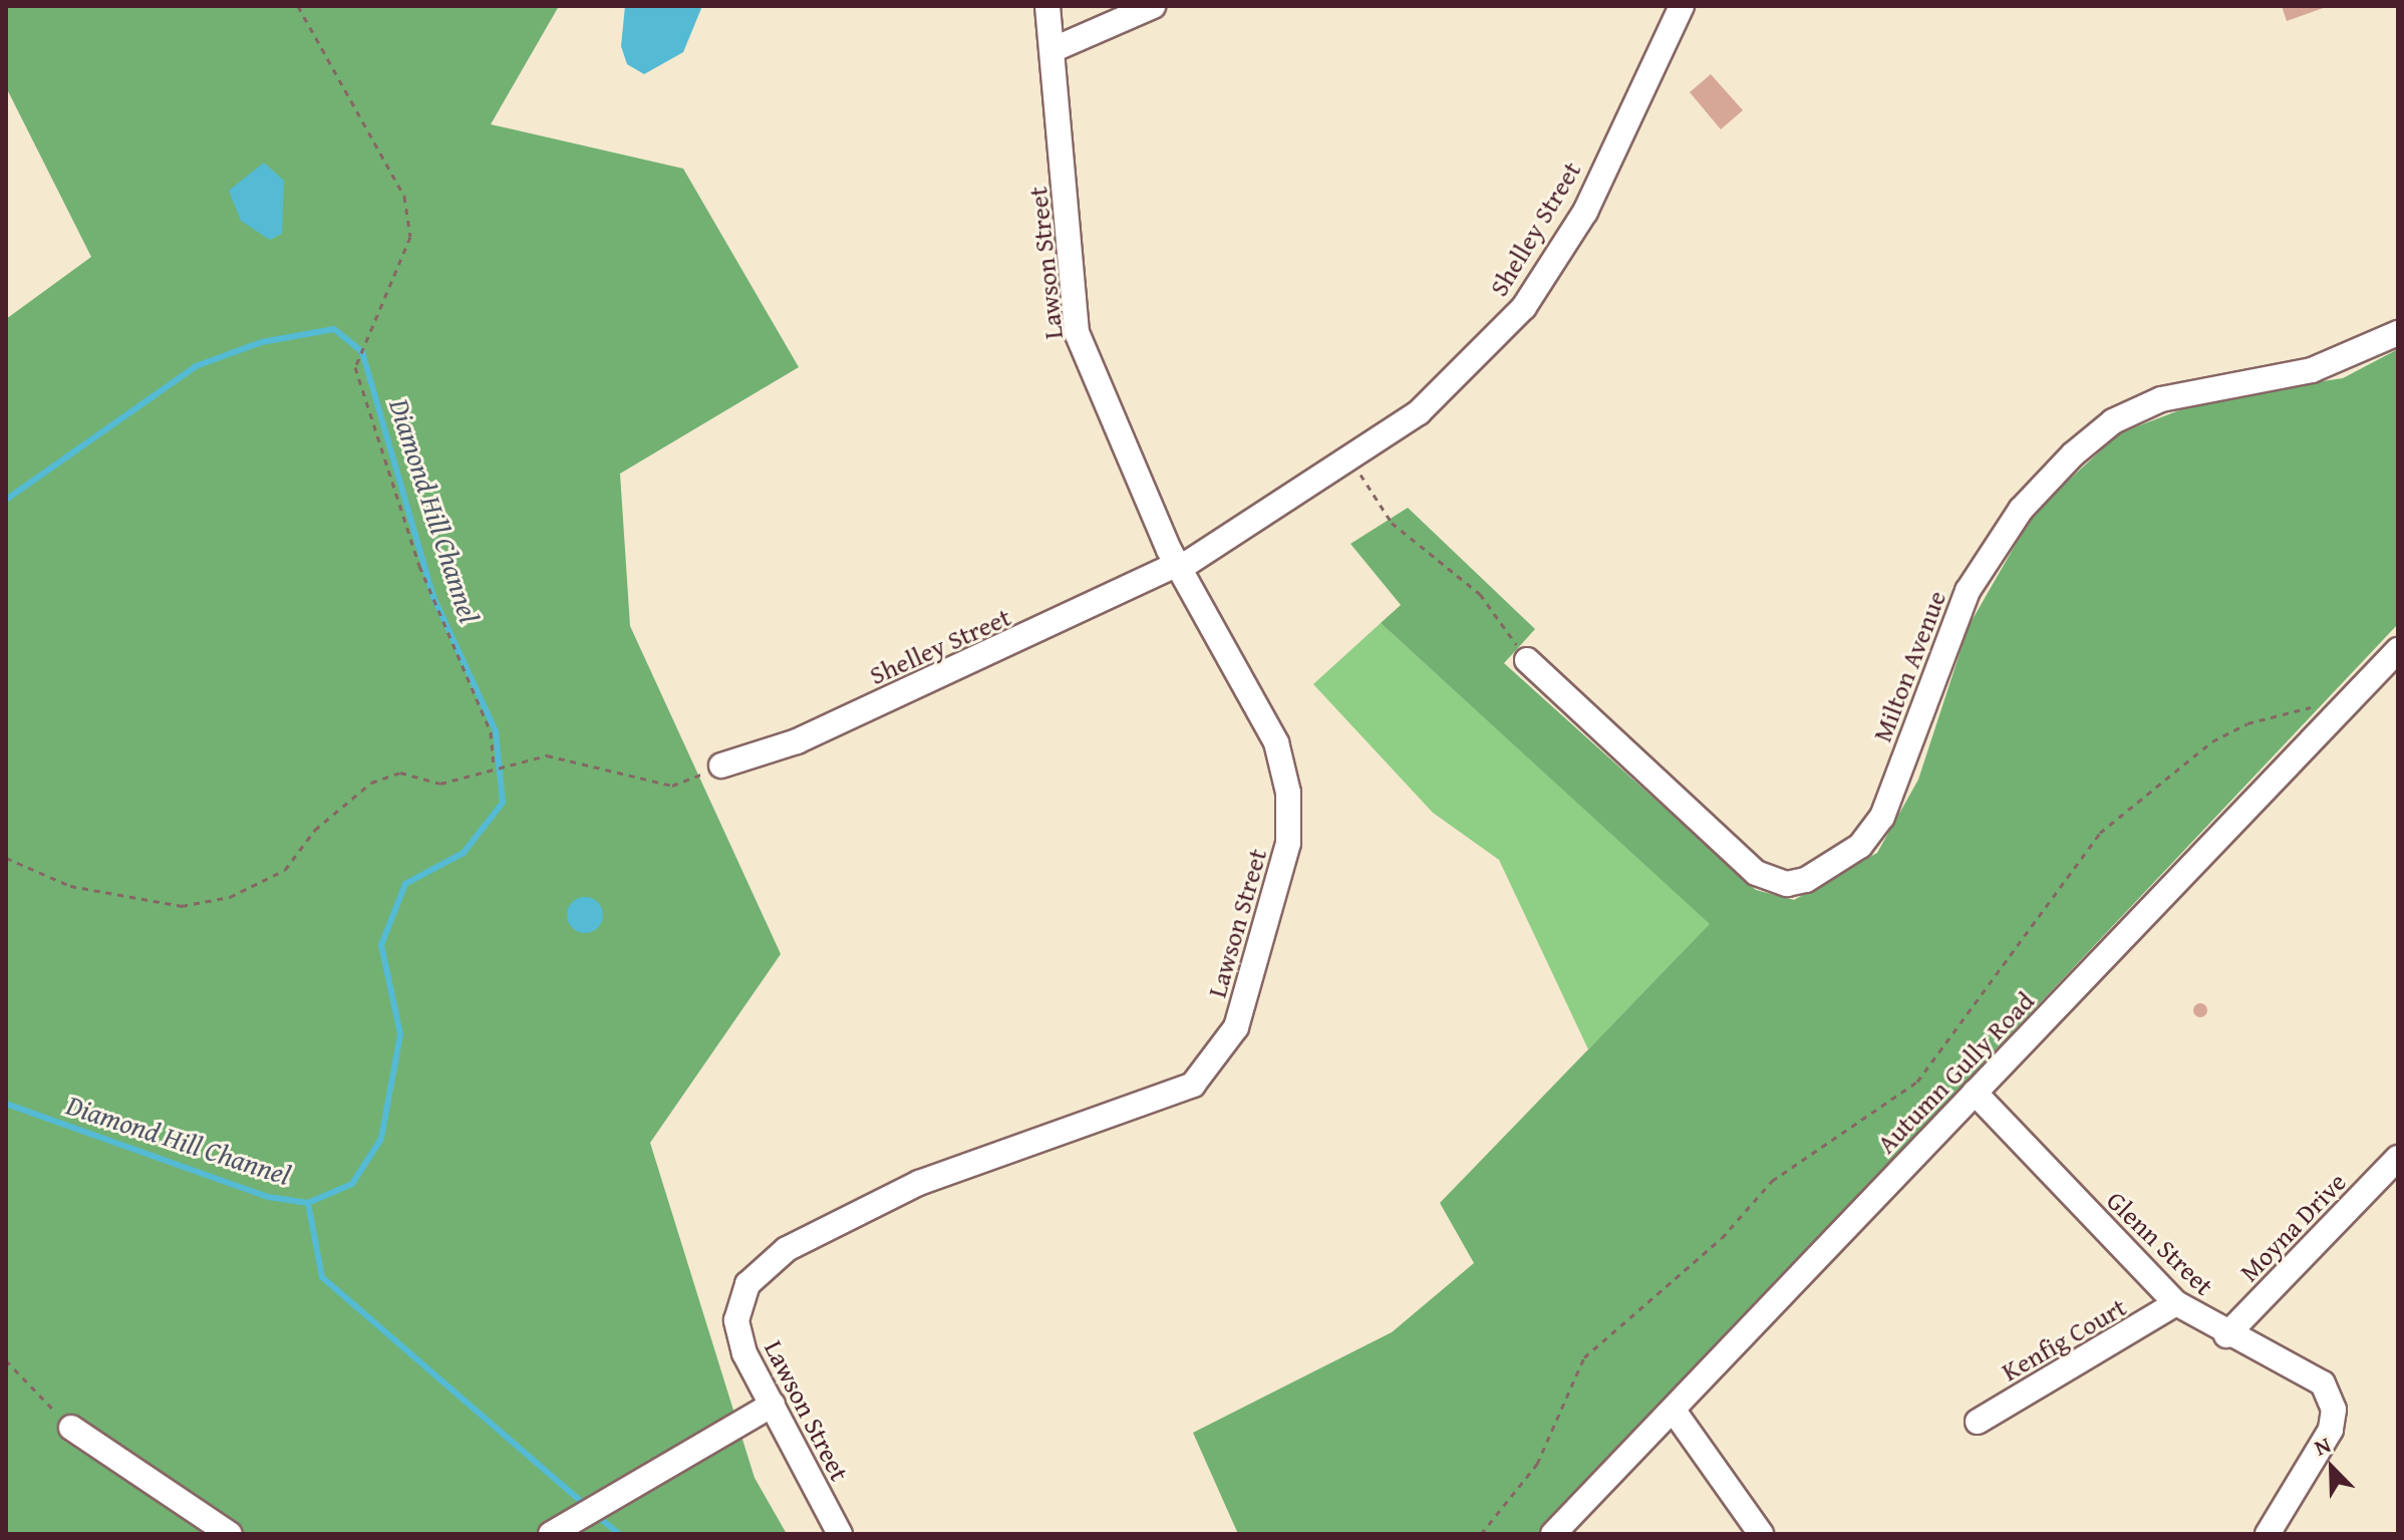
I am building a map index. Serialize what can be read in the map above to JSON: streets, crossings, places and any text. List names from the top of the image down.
{
  "streets": {
    "street": [
      "Shelley Street",
      "Lawson Street",
      "Milton Avenue",
      "Autumn Gully Road",
      "Moyna Drive",
      "Glenn Street",
      "Kenfig Court"
    ]
  },
  "crossings": [
    ["Shelley Street", "Lawson Street"],
    ["Autumn Gully Road", "Glenn Street"],
    ["Moyna Drive", "Glenn Street"],
    ["Glenn Street", "Kenfig Court"]
  ],
  "water": ["Diamond Hill Channel"],
  "north": "top left"
}
